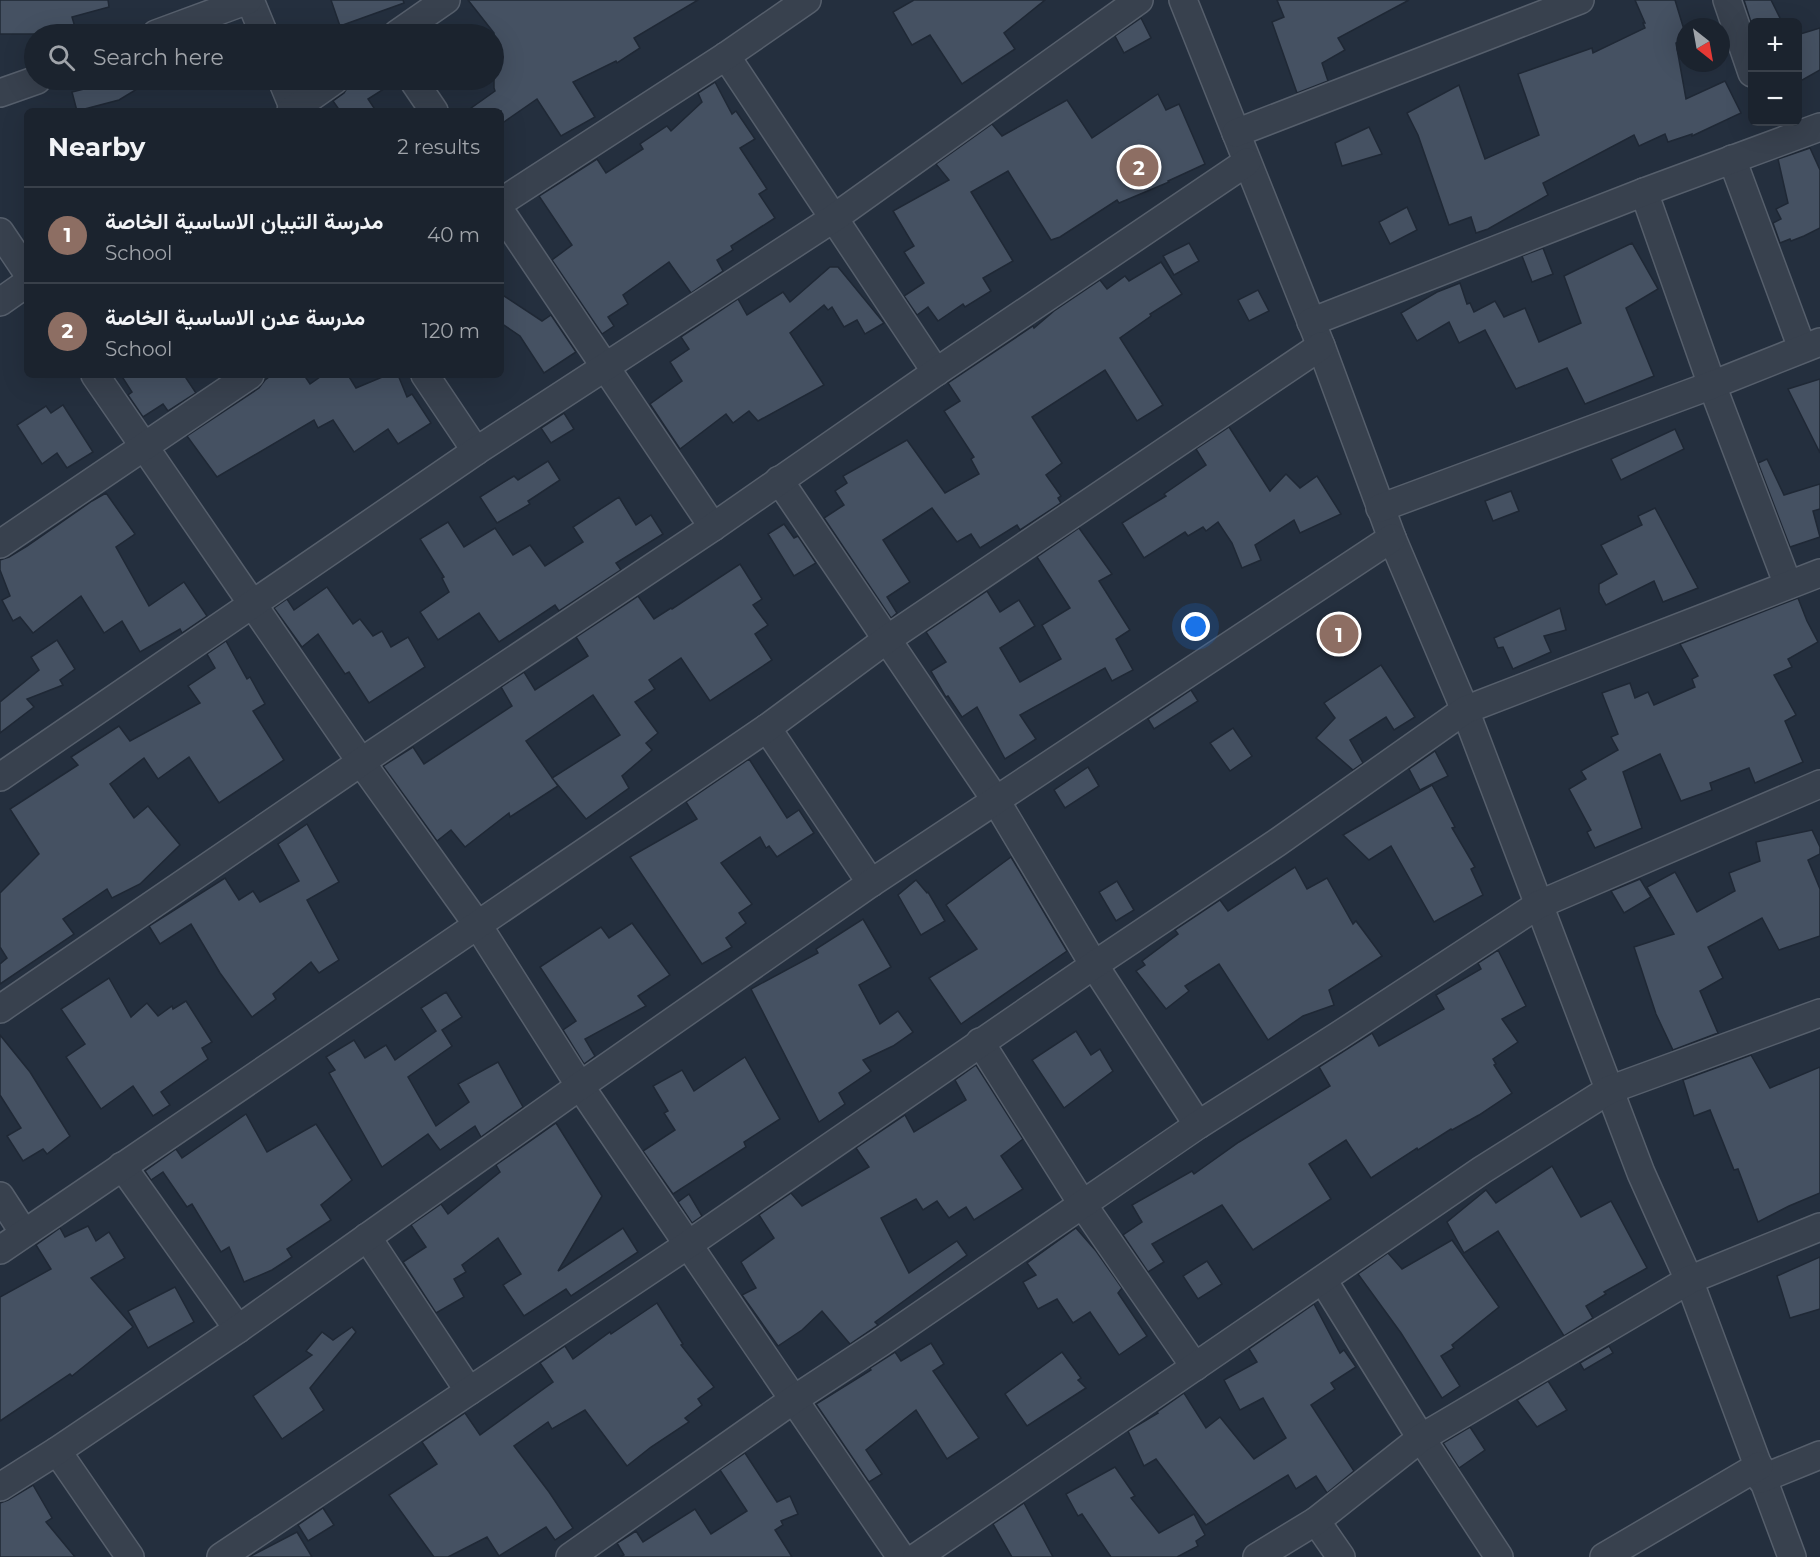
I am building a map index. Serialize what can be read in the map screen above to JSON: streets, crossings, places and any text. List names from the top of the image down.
{
  "north": "bottom right",
  "page": {
    "map_buttons": ["+", "−"],
    "search": "Search here",
    "heading": ["Nearby", "2 results"],
    "pins": ["2", "1"],
    "list": [
      {
        "mark": "1",
        "name": "مدرسة التبيان الاساسية الخاصة",
        "note": "School",
        "value": "40 m"
      },
      {
        "mark": "2",
        "name": "مدرسة عدن الاساسية الخاصة",
        "note": "School",
        "value": "120 m"
      }
    ]
  }
}
